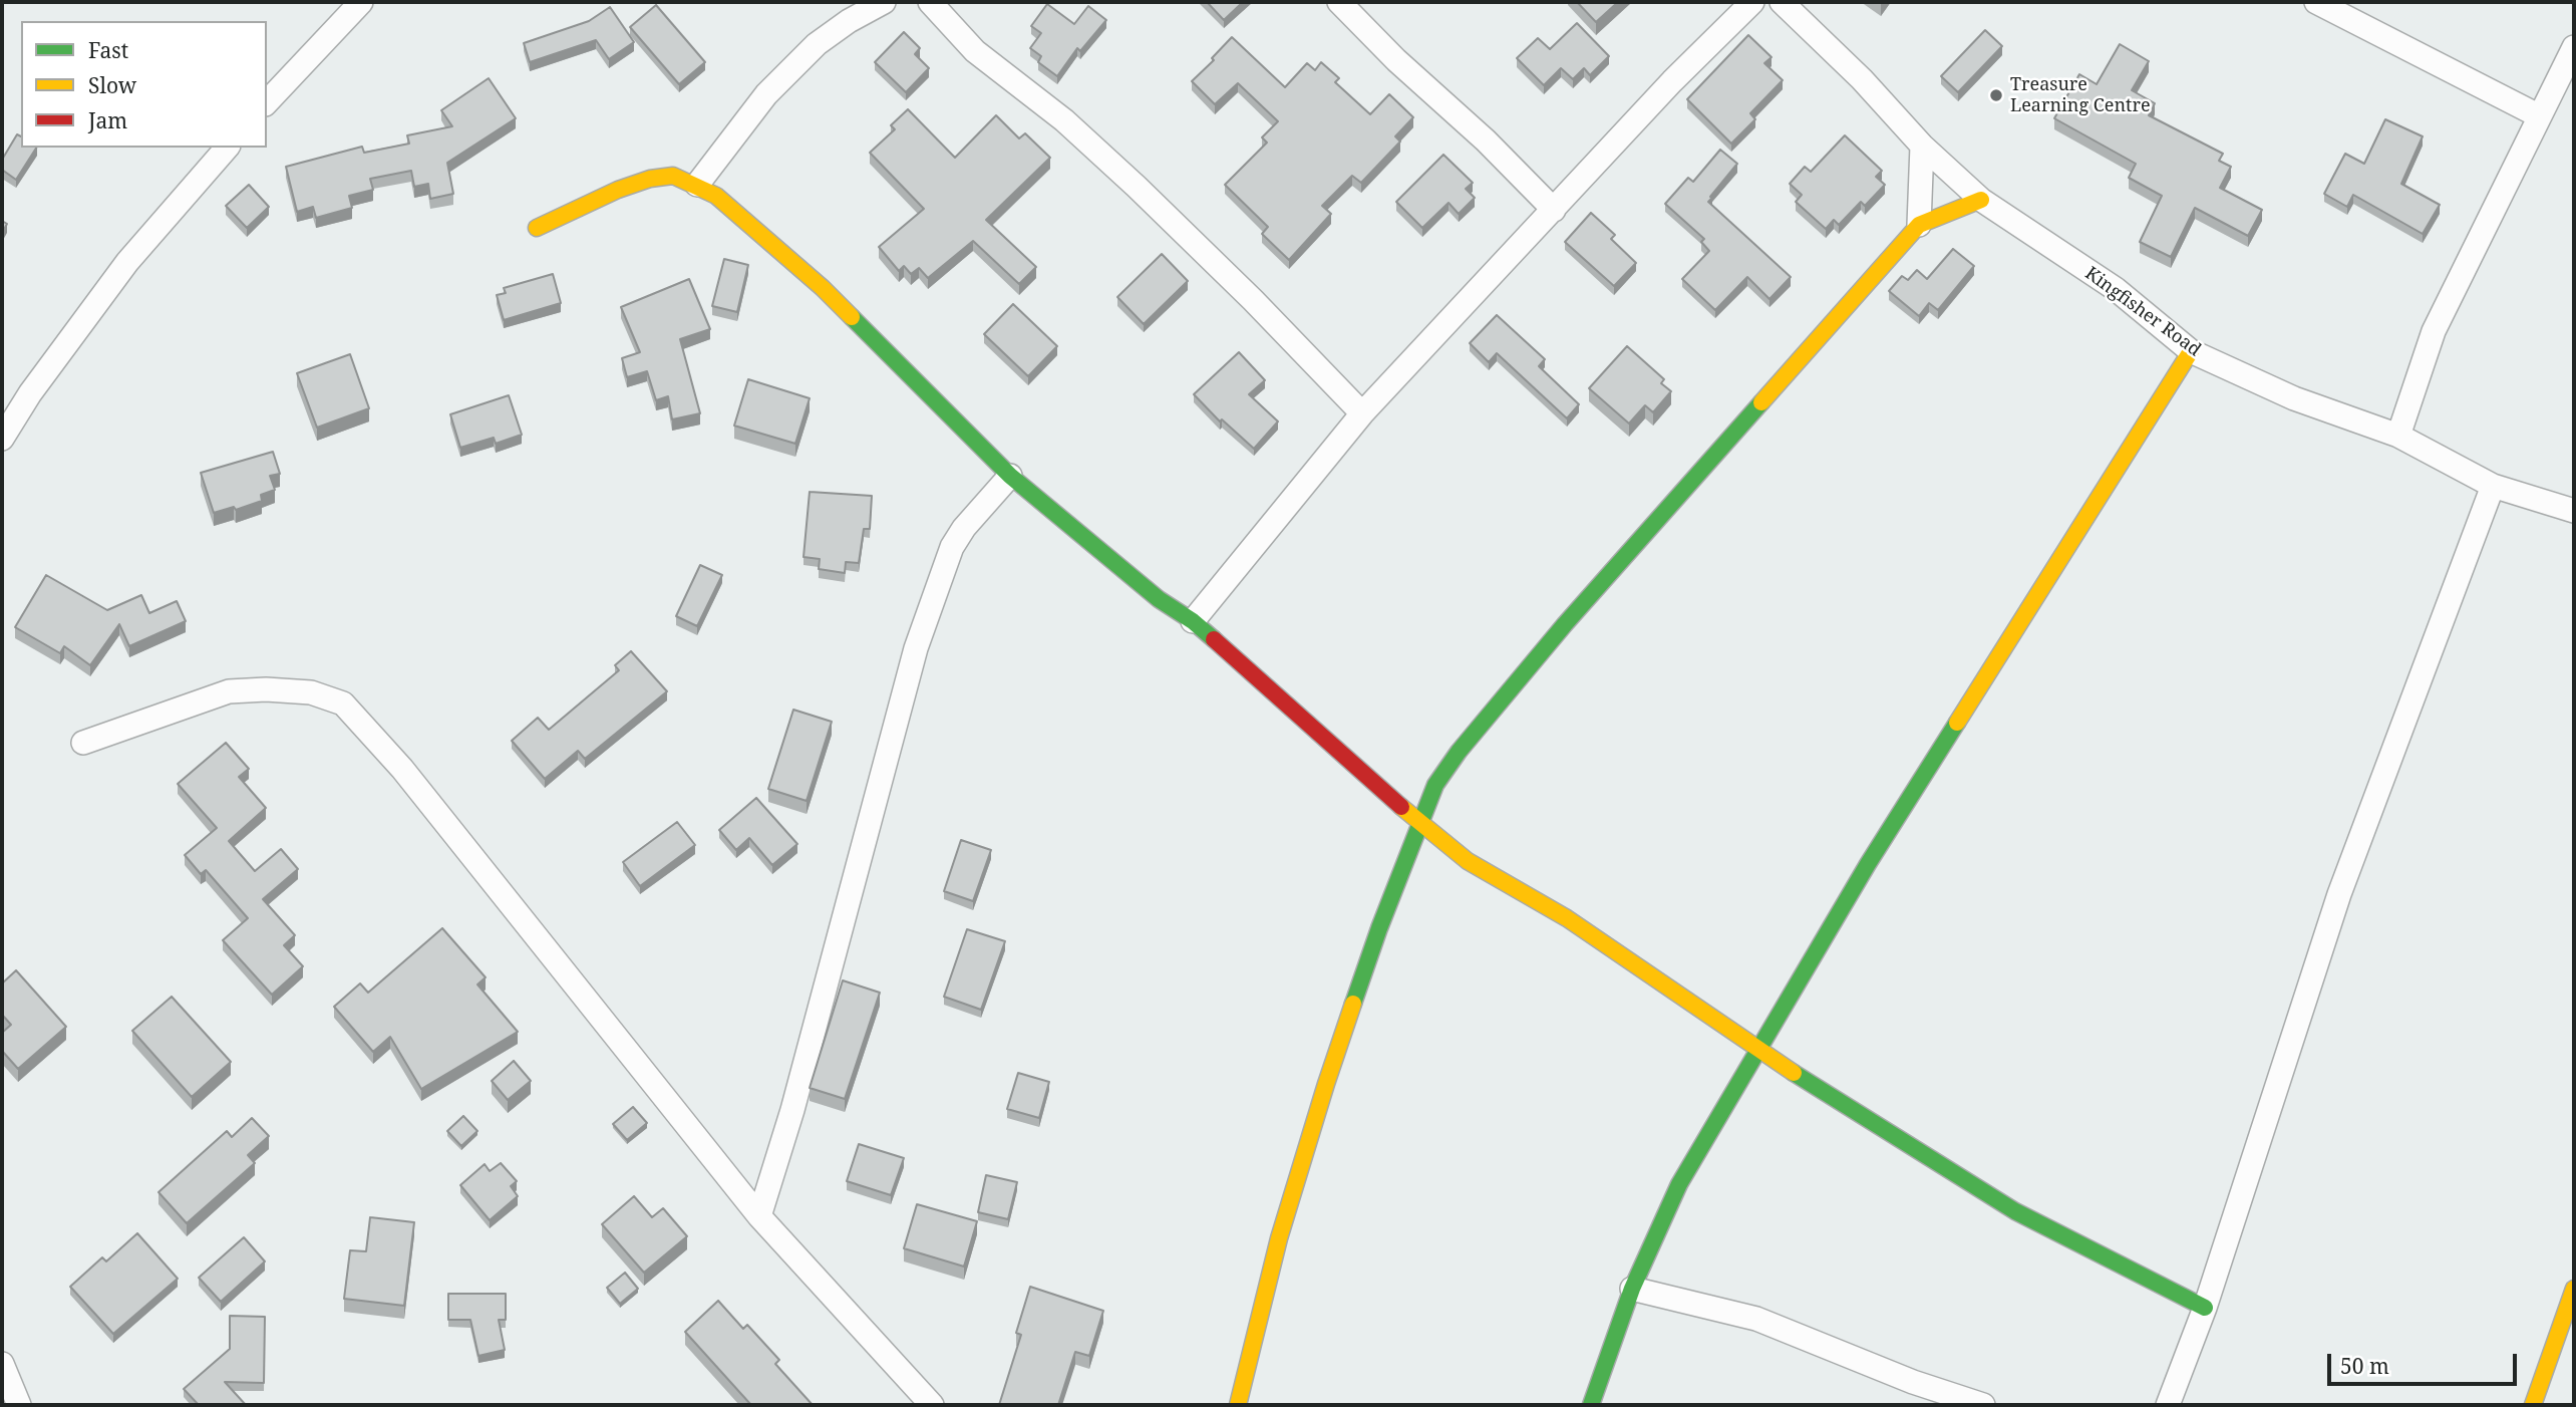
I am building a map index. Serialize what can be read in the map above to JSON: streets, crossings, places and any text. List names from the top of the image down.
{
  "streets": {
    "street": ["Kingfisher Road"]
  },
  "places": ["Treasure Learning Centre"],
  "legend": ["Fast", "Slow", "Jam"],
  "scale_bar": "50 m"
}
